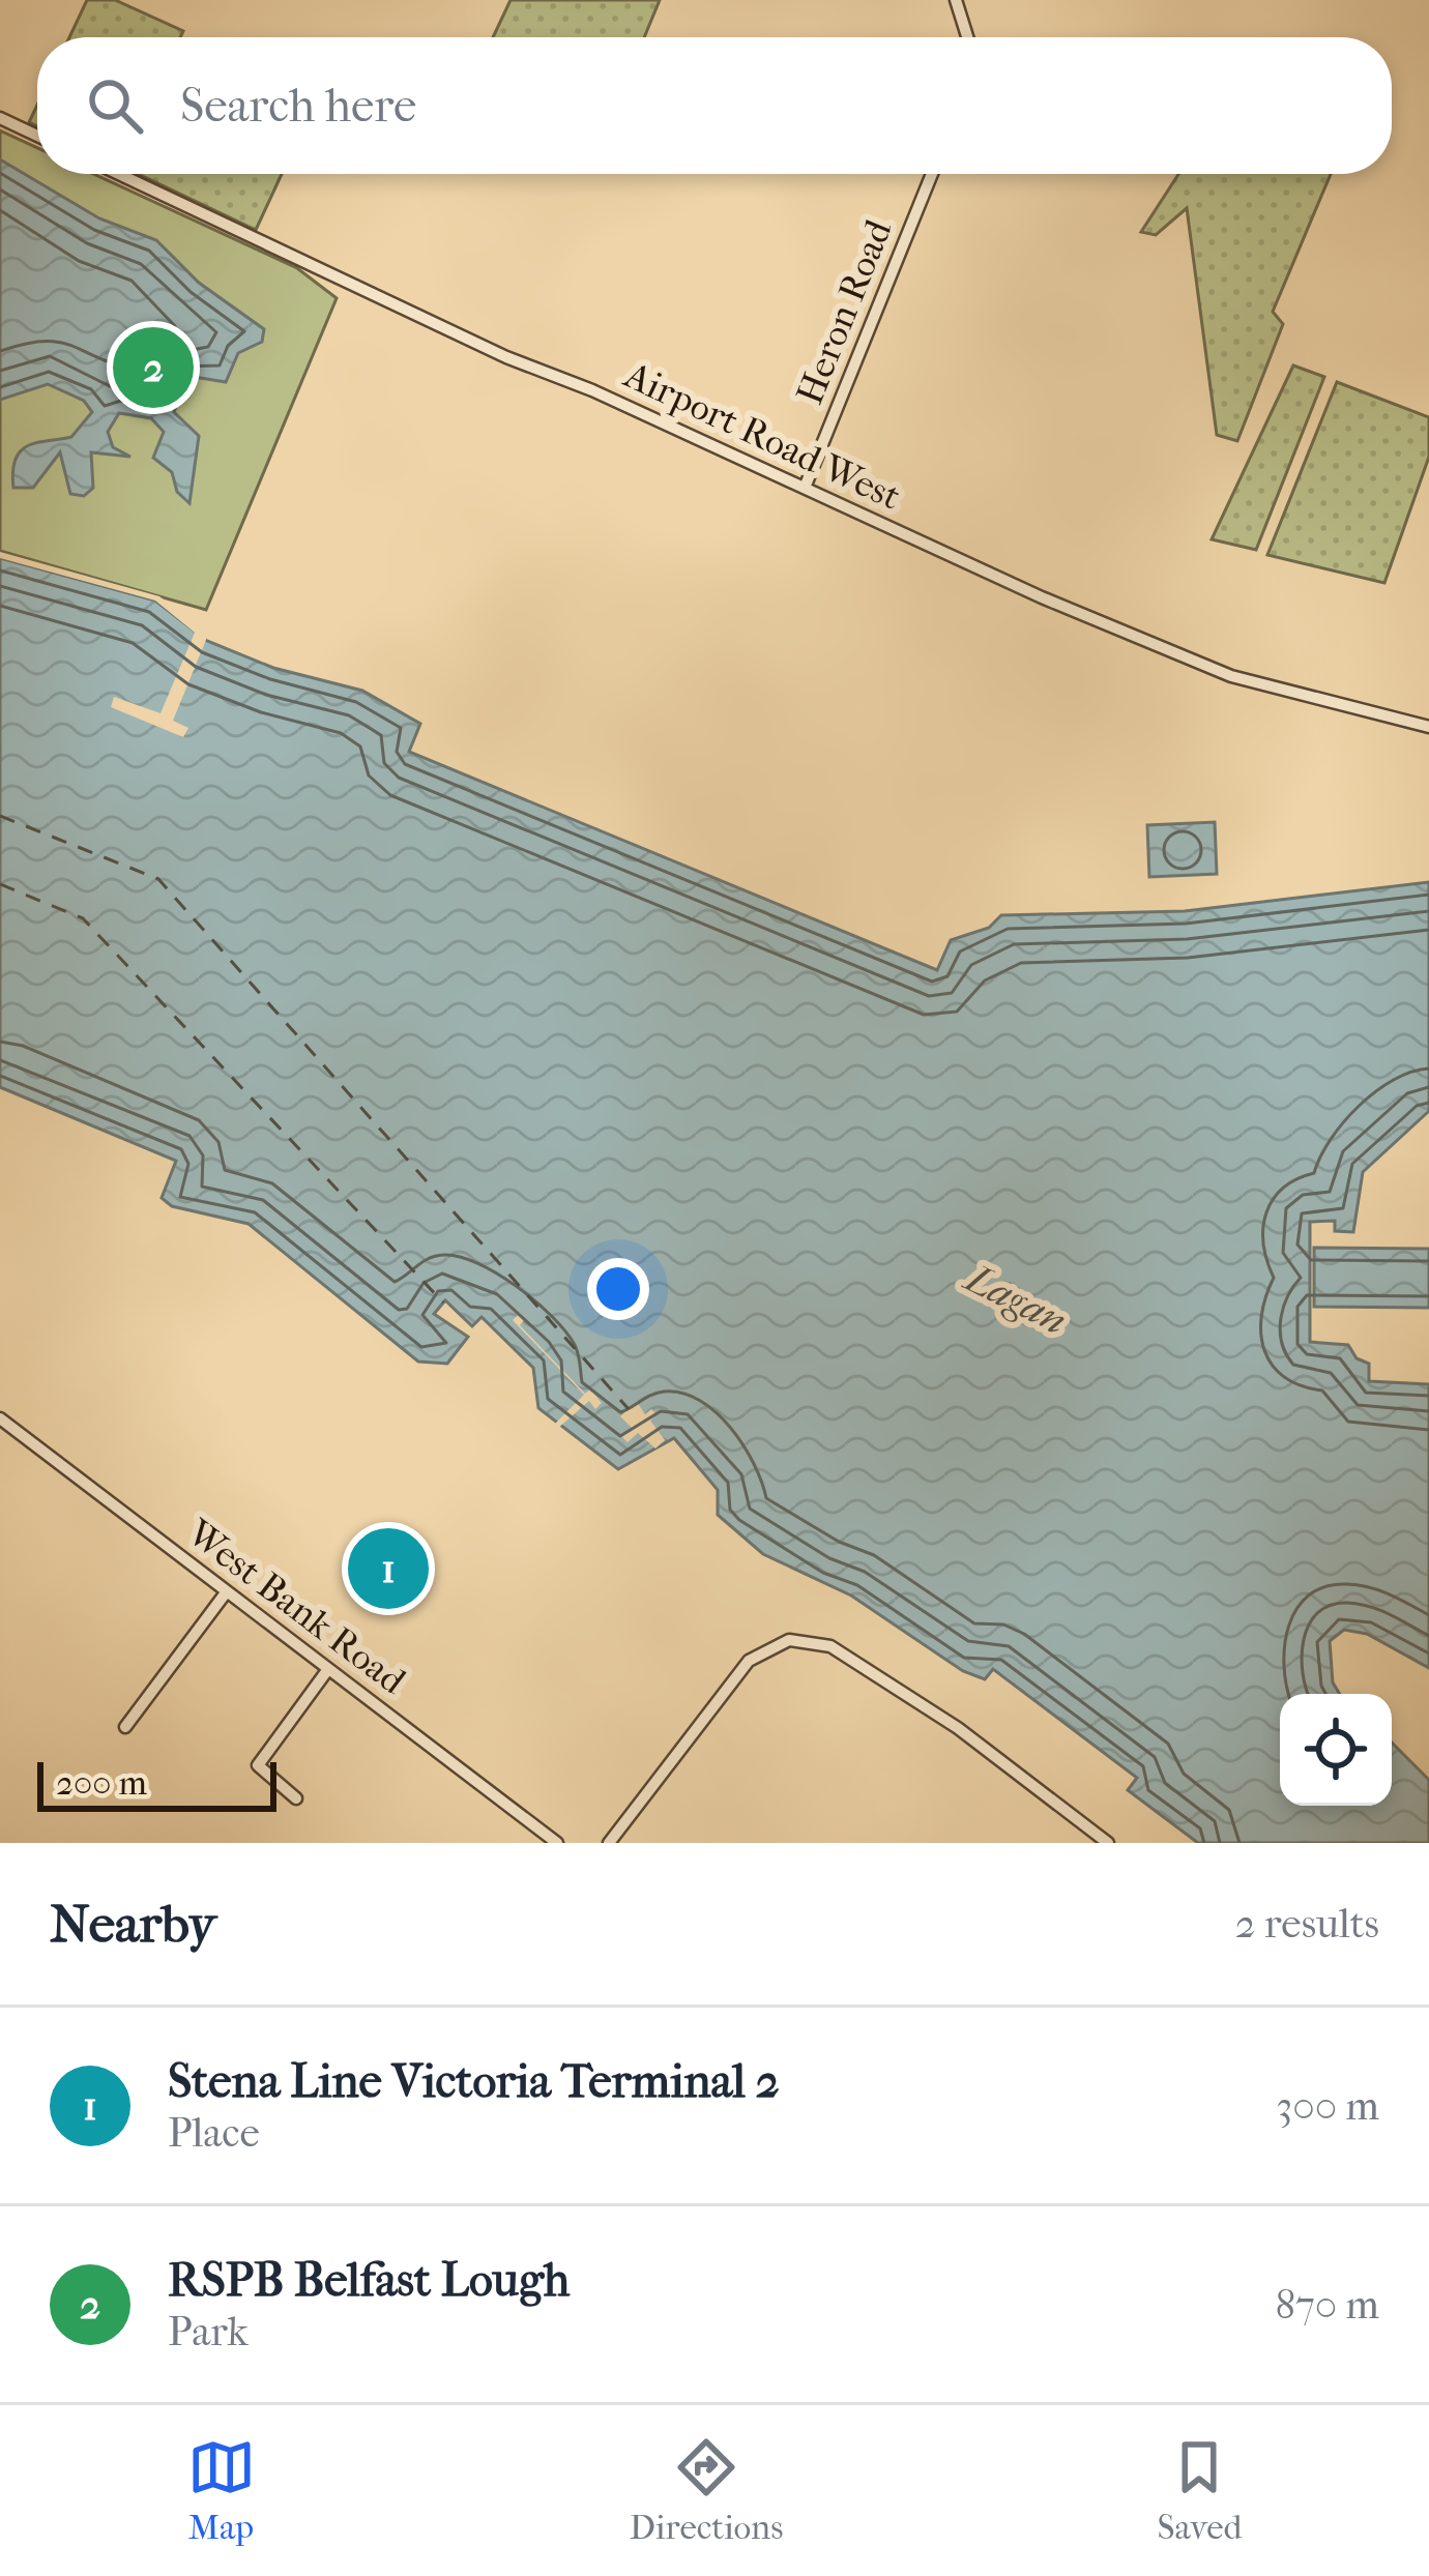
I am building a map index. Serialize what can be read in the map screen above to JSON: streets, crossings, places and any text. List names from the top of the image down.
{
  "streets": {
    "street": ["Heron Road", "Airport Road West", "West Bank Road"]
  },
  "crossings": [
    ["Heron Road", "Airport Road West"]
  ],
  "water": ["Lagan"],
  "scale_bar": "200 m",
  "page": {
    "search": "Search here",
    "pins": ["2", "1"],
    "scale": "200 m",
    "heading": ["Nearby", "2 results"],
    "list": [
      {
        "mark": "1",
        "name": "Stena Line Victoria Terminal 2",
        "note": "Place",
        "value": "300 m"
      },
      {
        "mark": "2",
        "name": "RSPB Belfast Lough",
        "note": "Park",
        "value": "870 m"
      }
    ],
    "nav": ["Map", "Directions", "Saved"]
  }
}
